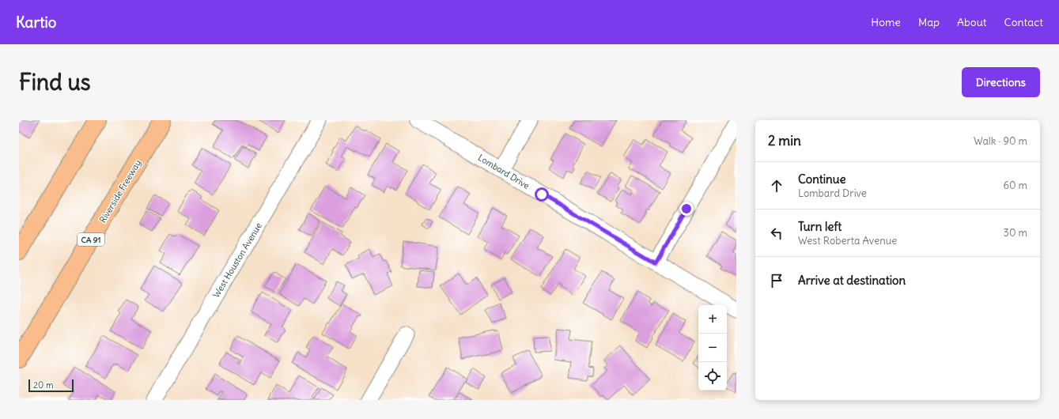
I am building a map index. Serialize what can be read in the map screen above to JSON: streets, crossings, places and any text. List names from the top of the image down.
{
  "streets": {
    "highway": ["Riverside Freeway", "CA 91"],
    "street": ["Lombard Drive", "West Houston Avenue"]
  },
  "scale_bar": "20 m",
  "page": {
    "header": "Kartio",
    "nav": [
      "Home",
      "Map",
      "About",
      "Contact"
    ],
    "buttons": "Directions",
    "title": "Find us",
    "heading": ["2 min", "Walk · 90 m"],
    "list": [
      ["Continue", "Lombard Drive", "60 m"],
      ["Turn left", "West Roberta Avenue", "30 m"],
      "Arrive at destination"
    ],
    "map_buttons": ["+", "−"],
    "scale": "20 m"
  }
}
